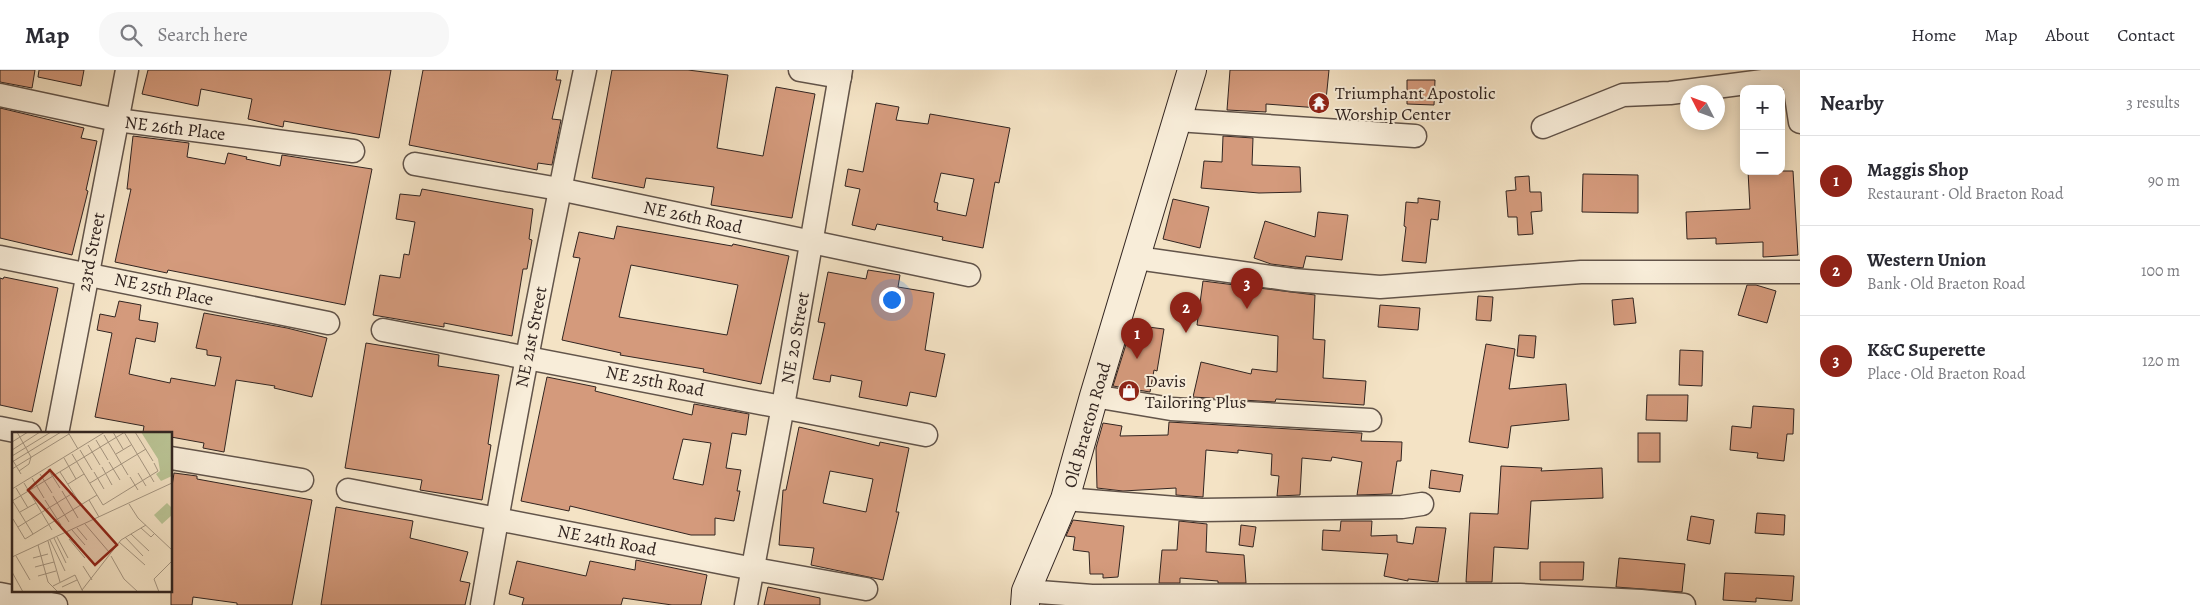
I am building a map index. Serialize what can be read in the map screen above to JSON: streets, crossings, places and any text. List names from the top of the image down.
{
  "streets": {
    "street": [
      "NE 26th Place",
      "NE 26th Road",
      "23rd Street",
      "NE 25th Place",
      "NE 21st Street",
      "NE 20 Street",
      "NE 25th Road",
      "Old Braeton Road",
      "NE 24th Road"
    ]
  },
  "crossings": [
    ["NE 26th Place", "23rd Street"],
    ["NE 26th Road", "NE 21st Street"],
    ["NE 26th Road", "NE 20 Street"],
    ["23rd Street", "NE 25th Place"],
    ["NE 21st Street", "NE 25th Road"],
    ["NE 21st Street", "NE 24th Road"],
    ["NE 20 Street", "NE 25th Road"],
    ["NE 20 Street", "NE 24th Road"]
  ],
  "places": {
    "temple": ["Triumphant Apostolic Worship Center"],
    "shop": ["Davis Tailoring Plus"]
  },
  "north": "top left",
  "page": {
    "header": "Map",
    "search": "Search here",
    "nav": [
      "Home",
      "Map",
      "About",
      "Contact"
    ],
    "heading": ["Nearby", "3 results"],
    "map_buttons": ["+", "−"],
    "list": [
      {
        "mark": "1",
        "name": "Maggis Shop",
        "note": "Restaurant · Old Braeton Road",
        "value": "90 m"
      },
      {
        "mark": "2",
        "name": "Western Union",
        "note": "Bank · Old Braeton Road",
        "value": "100 m"
      },
      {
        "mark": "3",
        "name": "K&C Superette",
        "note": "Place · Old Braeton Road",
        "value": "120 m"
      }
    ],
    "pins": ["3", "2", "1"]
  }
}
